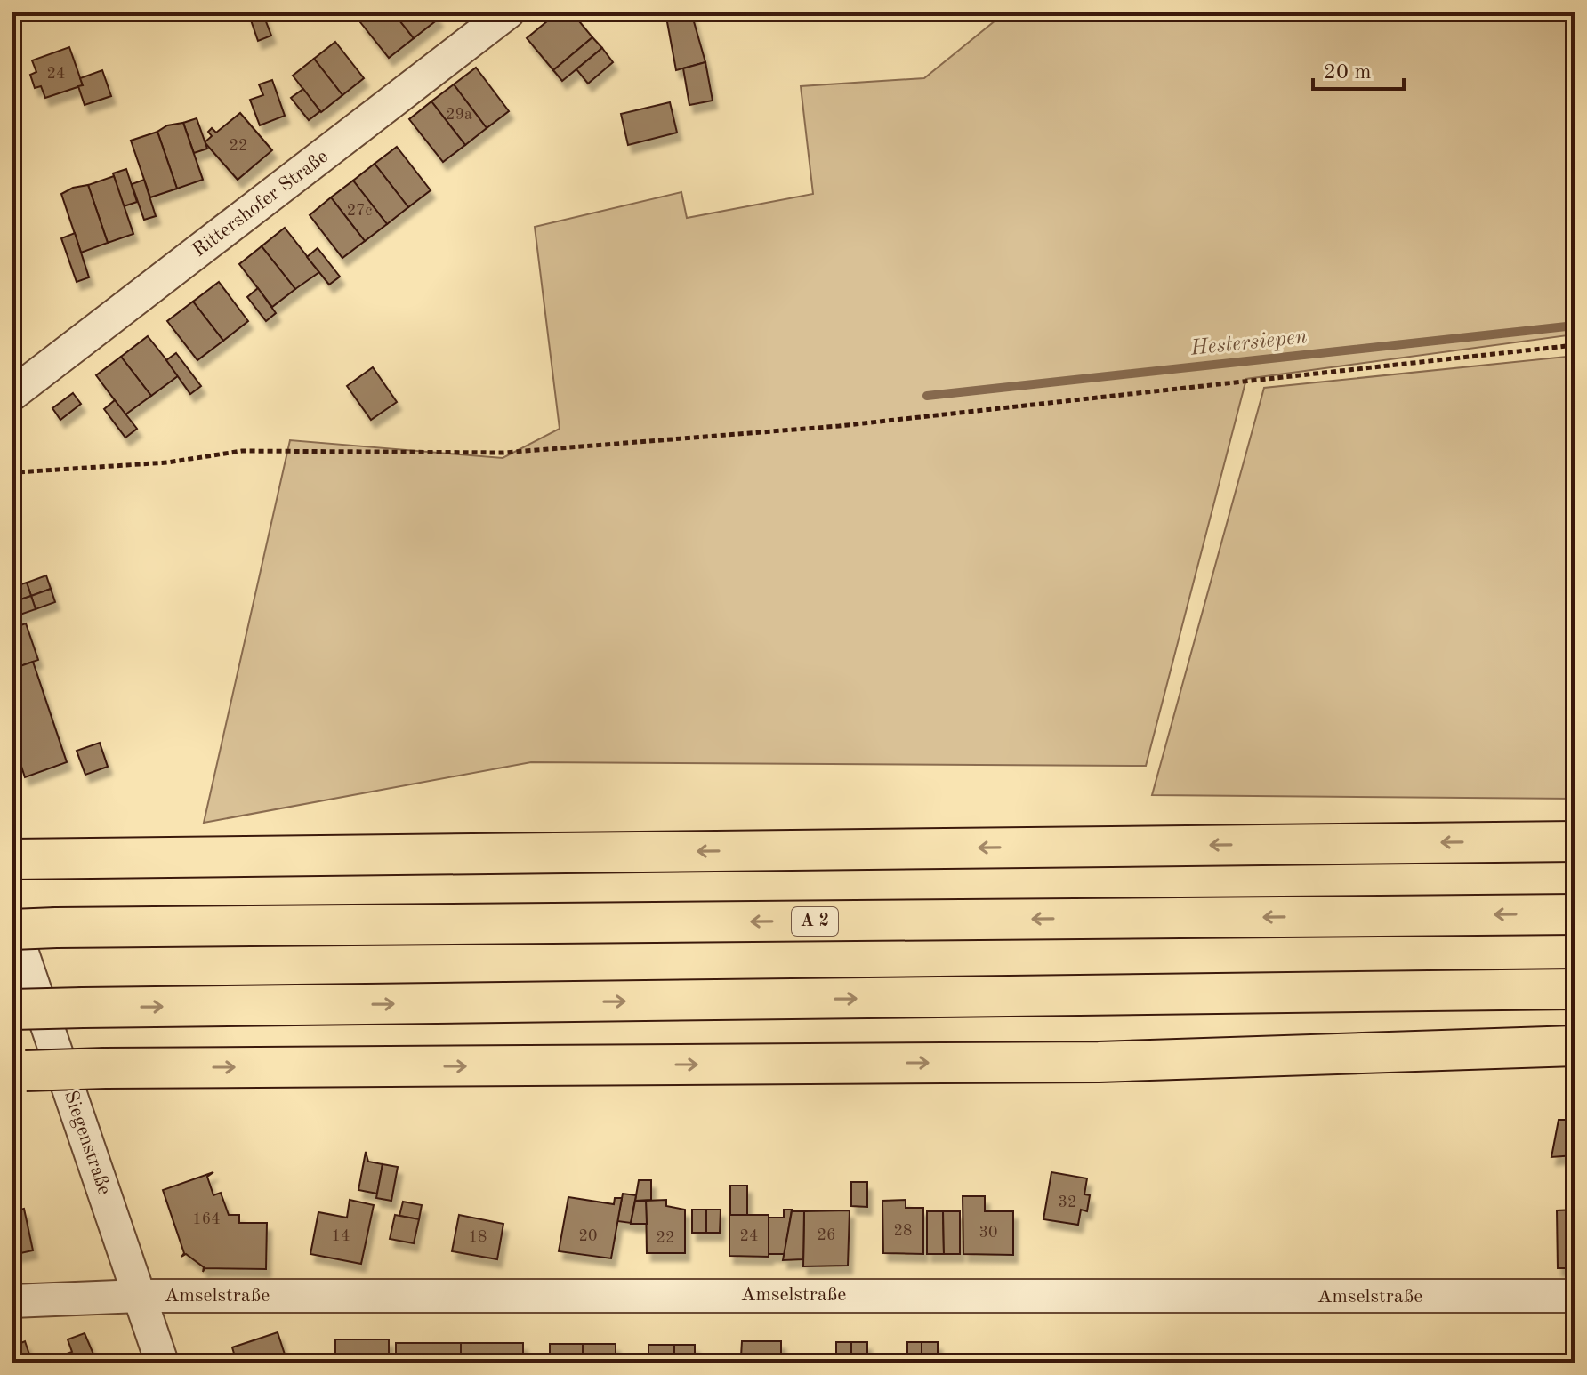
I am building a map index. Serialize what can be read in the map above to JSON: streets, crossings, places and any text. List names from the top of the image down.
{
  "streets": {
    "highway": ["A 2"],
    "street": ["Rittershofer Straße", "Siegenstraße", "Amselstraße"]
  },
  "crossings": [
    ["Siegenstraße", "Amselstraße"]
  ],
  "water": ["Hestersiepen"],
  "house_numbers": [
    "24",
    "29a",
    "22",
    "27c",
    "32",
    "164",
    "28",
    "30",
    "26",
    "14",
    "20",
    "24",
    "18",
    "22"
  ],
  "scale_bar": "20 m"
}
